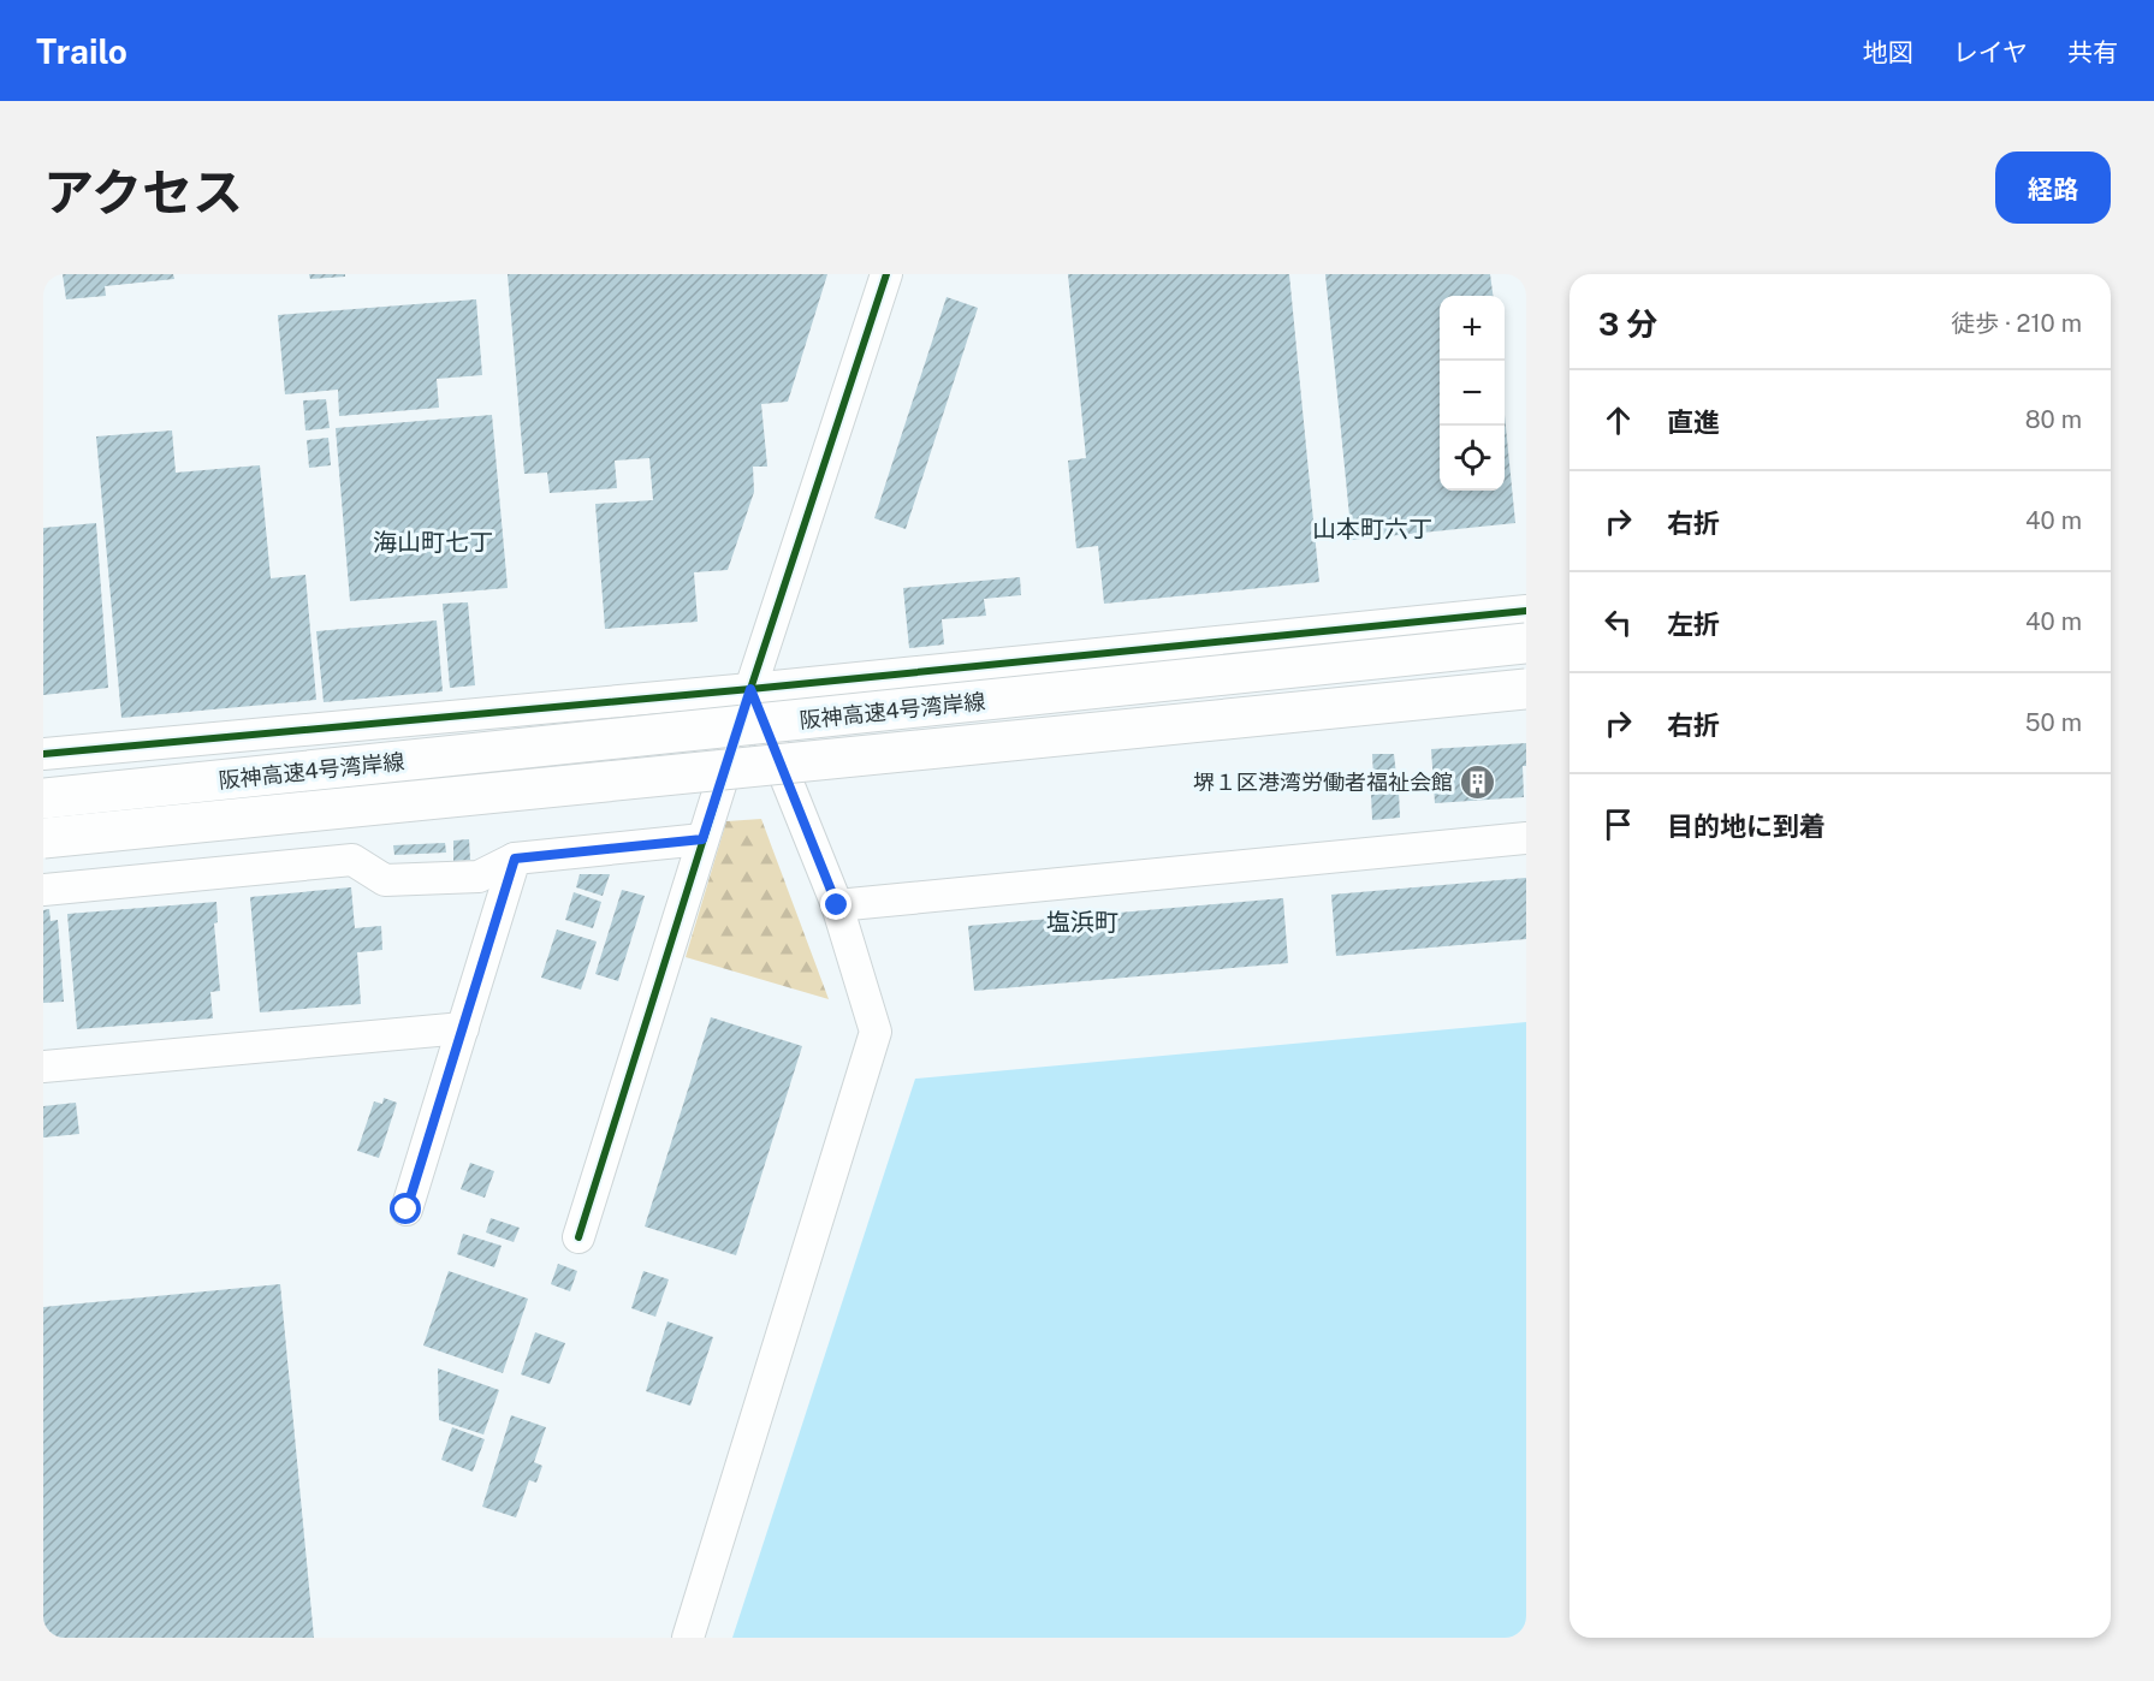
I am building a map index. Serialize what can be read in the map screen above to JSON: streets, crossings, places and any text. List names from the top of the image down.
{
  "streets": {
    "highway": ["阪神高速4号湾岸線"]
  },
  "districts": ["山本町六丁", "海山町七丁", "塩浜町"],
  "places": {
    "building": ["堺１区港湾労働者福祉会館"]
  },
  "page": {
    "header": "Trailo",
    "nav": ["地図", "レイヤ", "共有"],
    "title": "アクセス",
    "buttons": "経路",
    "heading": ["3 分", "徒歩 · 210 m"],
    "map_buttons": ["+", "−"],
    "list": [
      ["直進", "80 m"],
      ["右折", "40 m"],
      ["左折", "40 m"],
      ["右折", "50 m"],
      "目的地に到着"
    ]
  }
}
